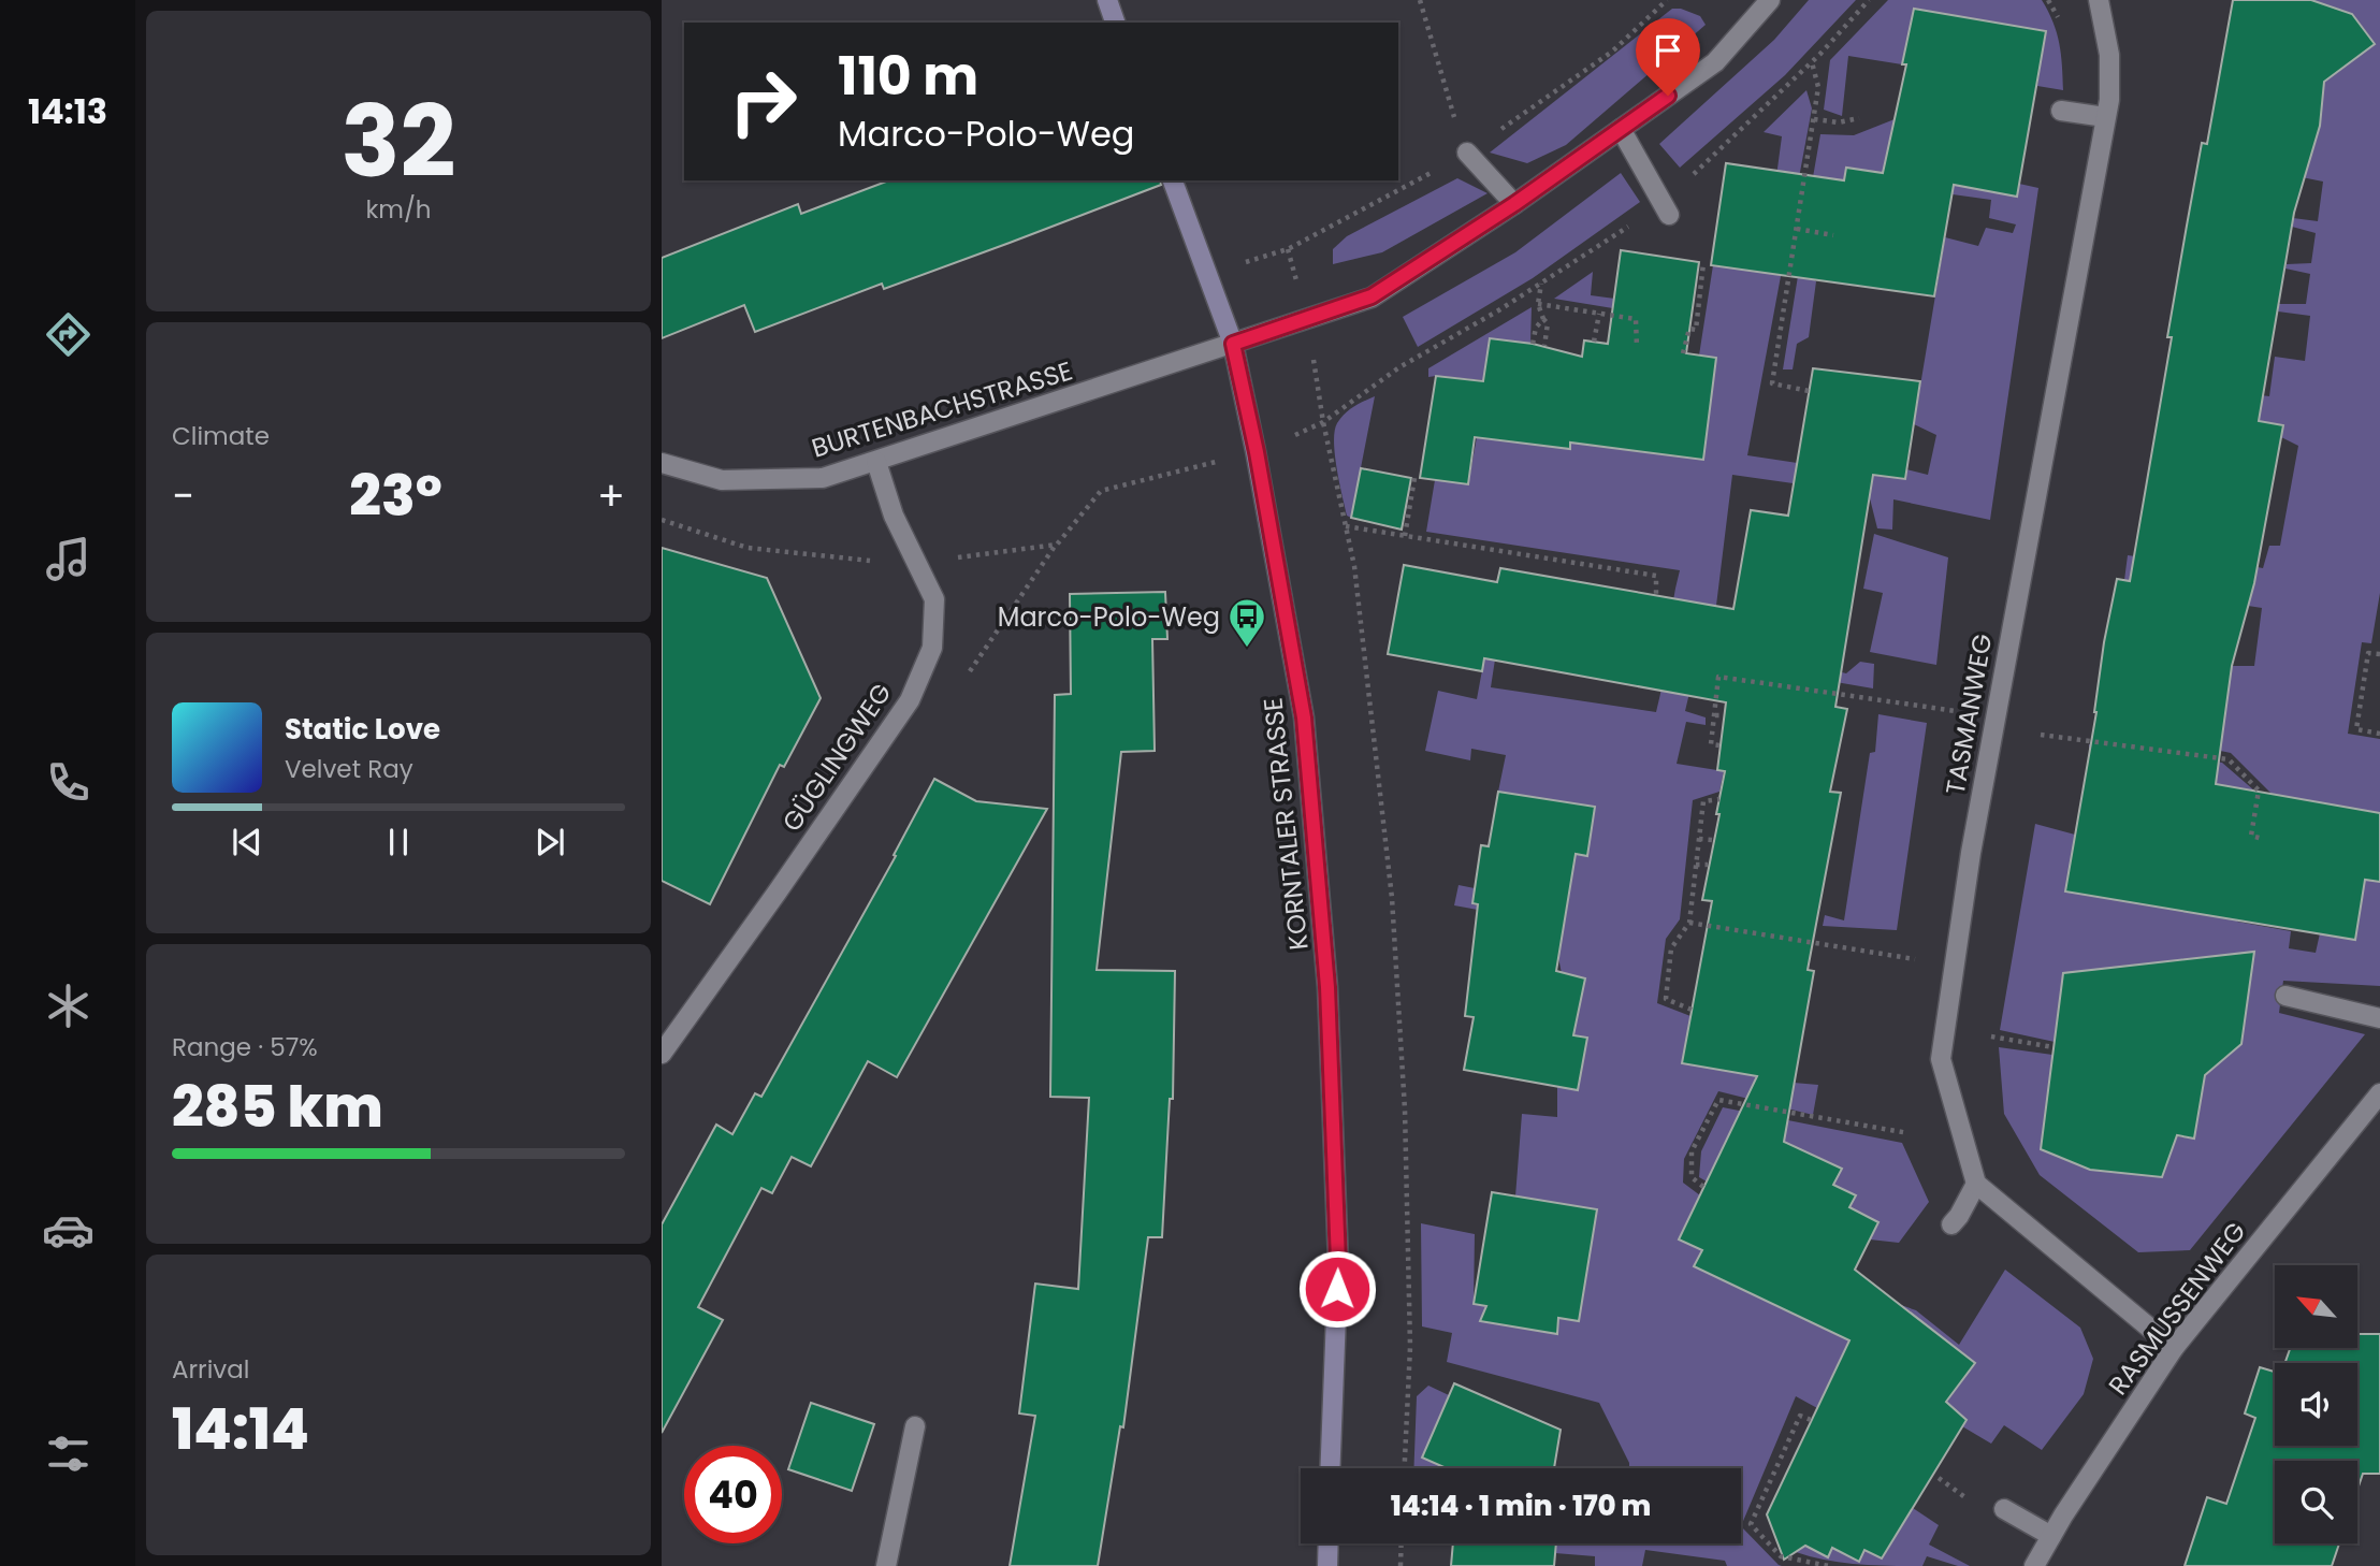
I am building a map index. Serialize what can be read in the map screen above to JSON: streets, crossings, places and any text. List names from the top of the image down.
{
  "streets": {
    "street": [
      "BURTENBACHSTRASSE",
      "TASMANWEG",
      "GÜGLINGWEG",
      "KORNTALER STRASSE",
      "RASMUSSENWEG"
    ]
  },
  "crossings": [
    ["BURTENBACHSTRASSE", "GÜGLINGWEG"],
    ["BURTENBACHSTRASSE", "KORNTALER STRASSE"]
  ],
  "places": {
    "bus stop": ["Marco-Polo-Weg"]
  },
  "north": "top left",
  "page": {
    "tabs": "14:13",
    "tile": [
      ["32", "km/h"],
      "Climate",
      ["Range · 57%", "285 km"],
      ["Arrival", "14:14"]
    ],
    "turn": ["110 m", "Marco-Polo-Weg"],
    "heat": ["−", "23°", "+"],
    "song": ["Static Love", "Velvet Ray"],
    "limit": "40",
    "trip": "14:14 · 1 min · 170 m"
  }
}
